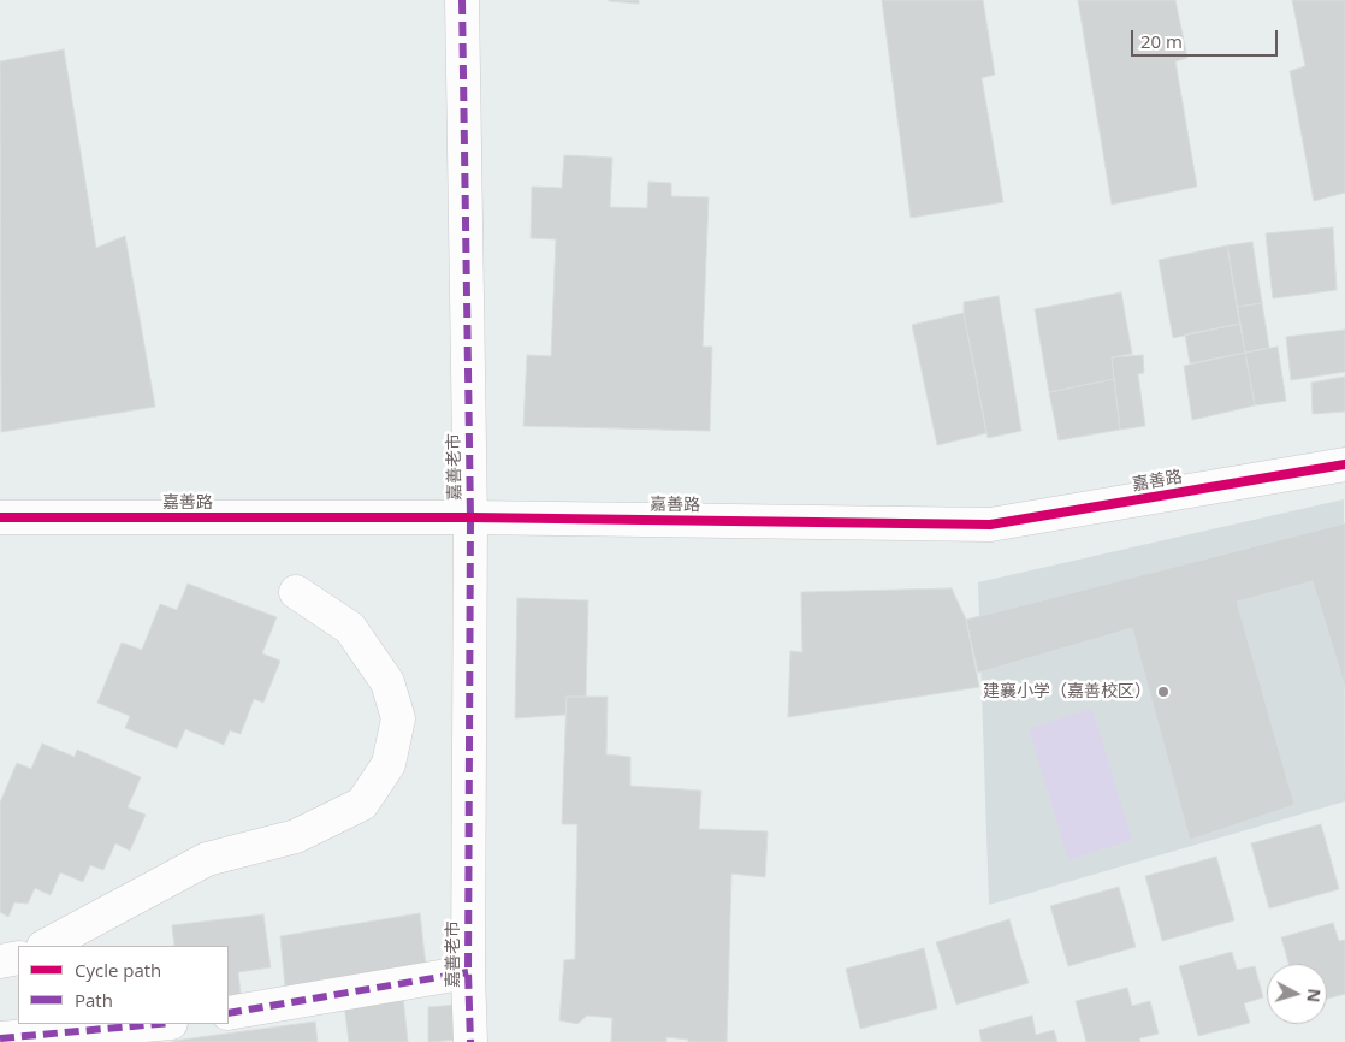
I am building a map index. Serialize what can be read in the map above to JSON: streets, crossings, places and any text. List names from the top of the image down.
{
  "streets": {
    "street": ["嘉善老市", "嘉善路"]
  },
  "crossings": [
    ["嘉善老市", "嘉善路"]
  ],
  "places": ["建襄小学（嘉善校区）"],
  "legend": ["Cycle path", "Path"],
  "scale_bar": "20 m",
  "north": "right"
}
